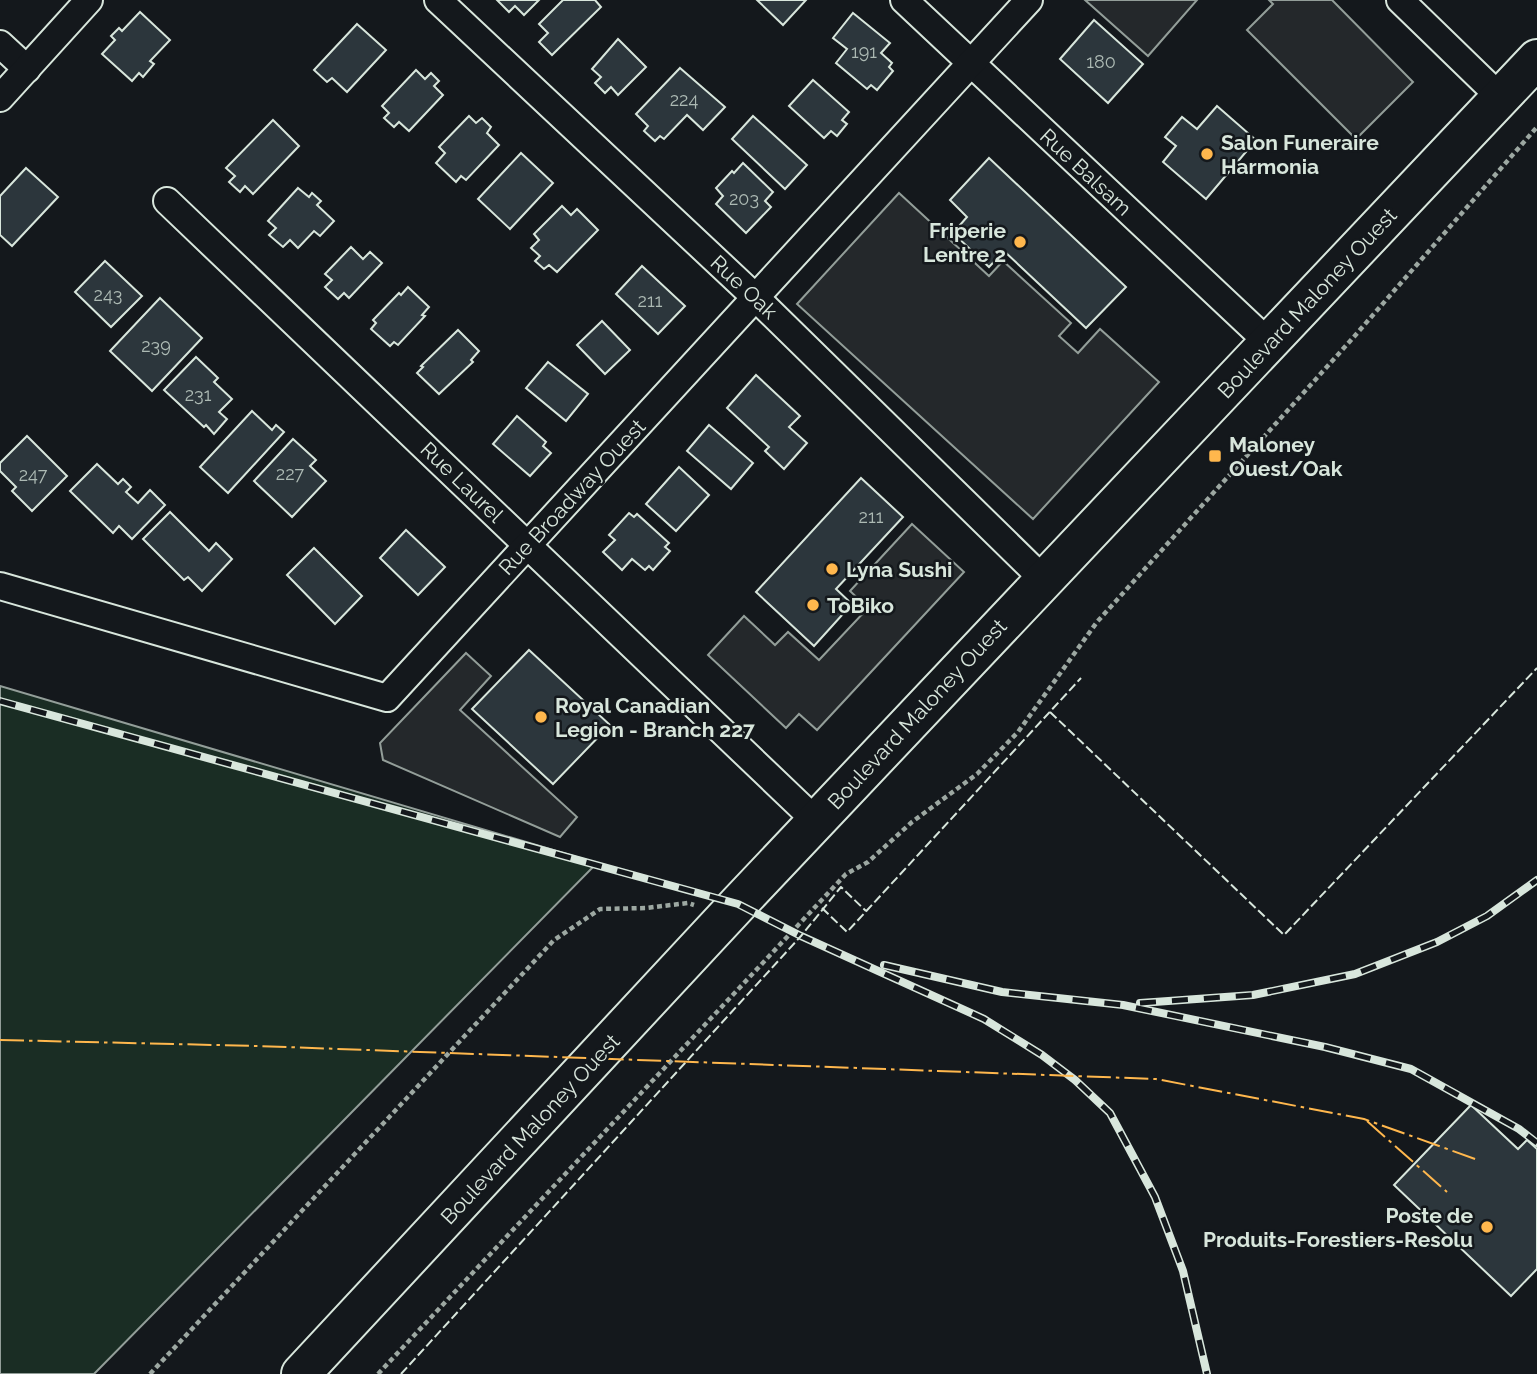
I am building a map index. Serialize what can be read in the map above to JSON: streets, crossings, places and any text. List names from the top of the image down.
{
  "streets": {
    "main road": ["Boulevard Maloney Ouest"],
    "street": [
      "Rue Balsam",
      "Rue Oak",
      "Rue Laurel",
      "Rue Broadway Ouest"
    ]
  },
  "crossings": [
    ["Rue Balsam", "Boulevard Maloney Ouest"],
    ["Rue Balsam", "Rue Broadway Ouest"],
    ["Rue Oak", "Boulevard Maloney Ouest"],
    ["Rue Oak", "Rue Broadway Ouest"],
    ["Boulevard Maloney Ouest", "Rue Laurel"],
    ["Rue Laurel", "Rue Broadway Ouest"]
  ],
  "places": {
    "other": [
      "Salon Funeraire Harmonia",
      "Friperie Lentre 2",
      "Lyna Sushi",
      "ToBiko",
      "Royal Canadian Legion - Branch 227",
      "Poste de Produits-Forestiers-Resolu"
    ],
    "transit": ["Maloney Ouest/Oak"]
  },
  "house_numbers": [
    "191",
    "180",
    "224",
    "203",
    "243",
    "211",
    "239",
    "231",
    "227",
    "247",
    "211"
  ]
}
